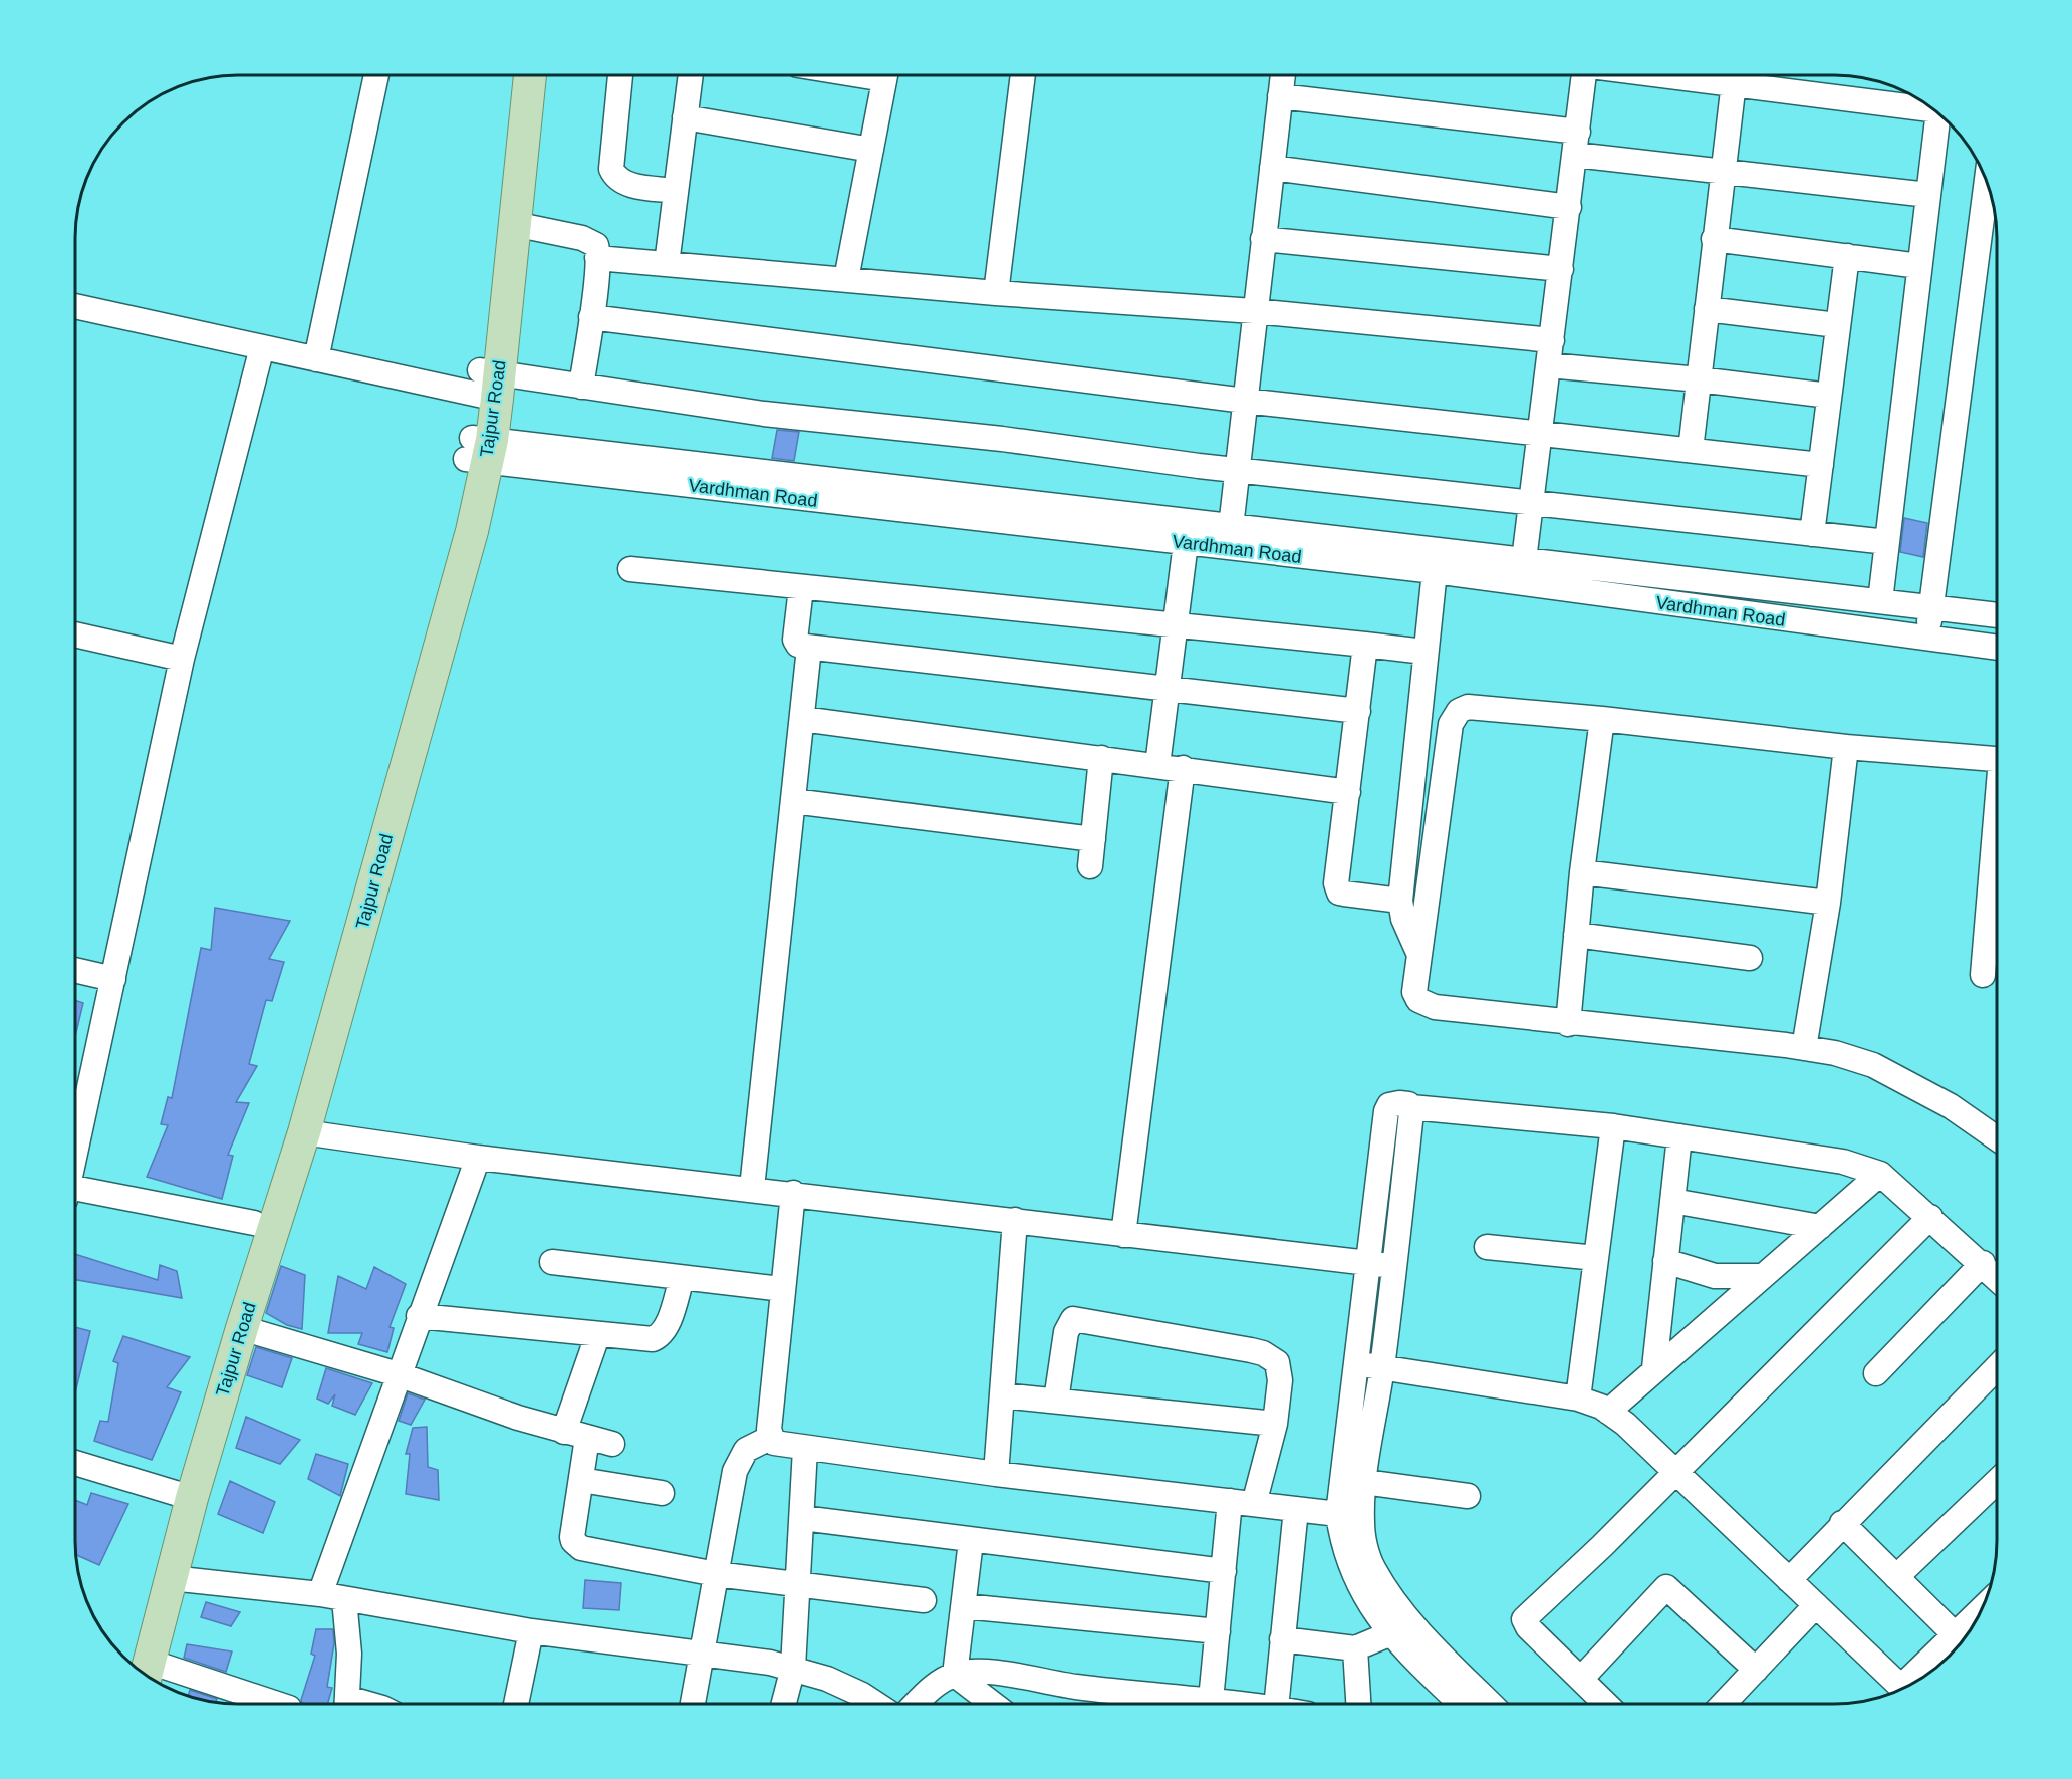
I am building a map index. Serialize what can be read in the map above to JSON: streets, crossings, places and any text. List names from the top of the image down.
{
  "streets": {
    "main road": ["Tajpur Road"],
    "street": ["Vardhman Road"]
  },
  "crossings": [
    ["Tajpur Road", "Vardhman Road"]
  ]
}
